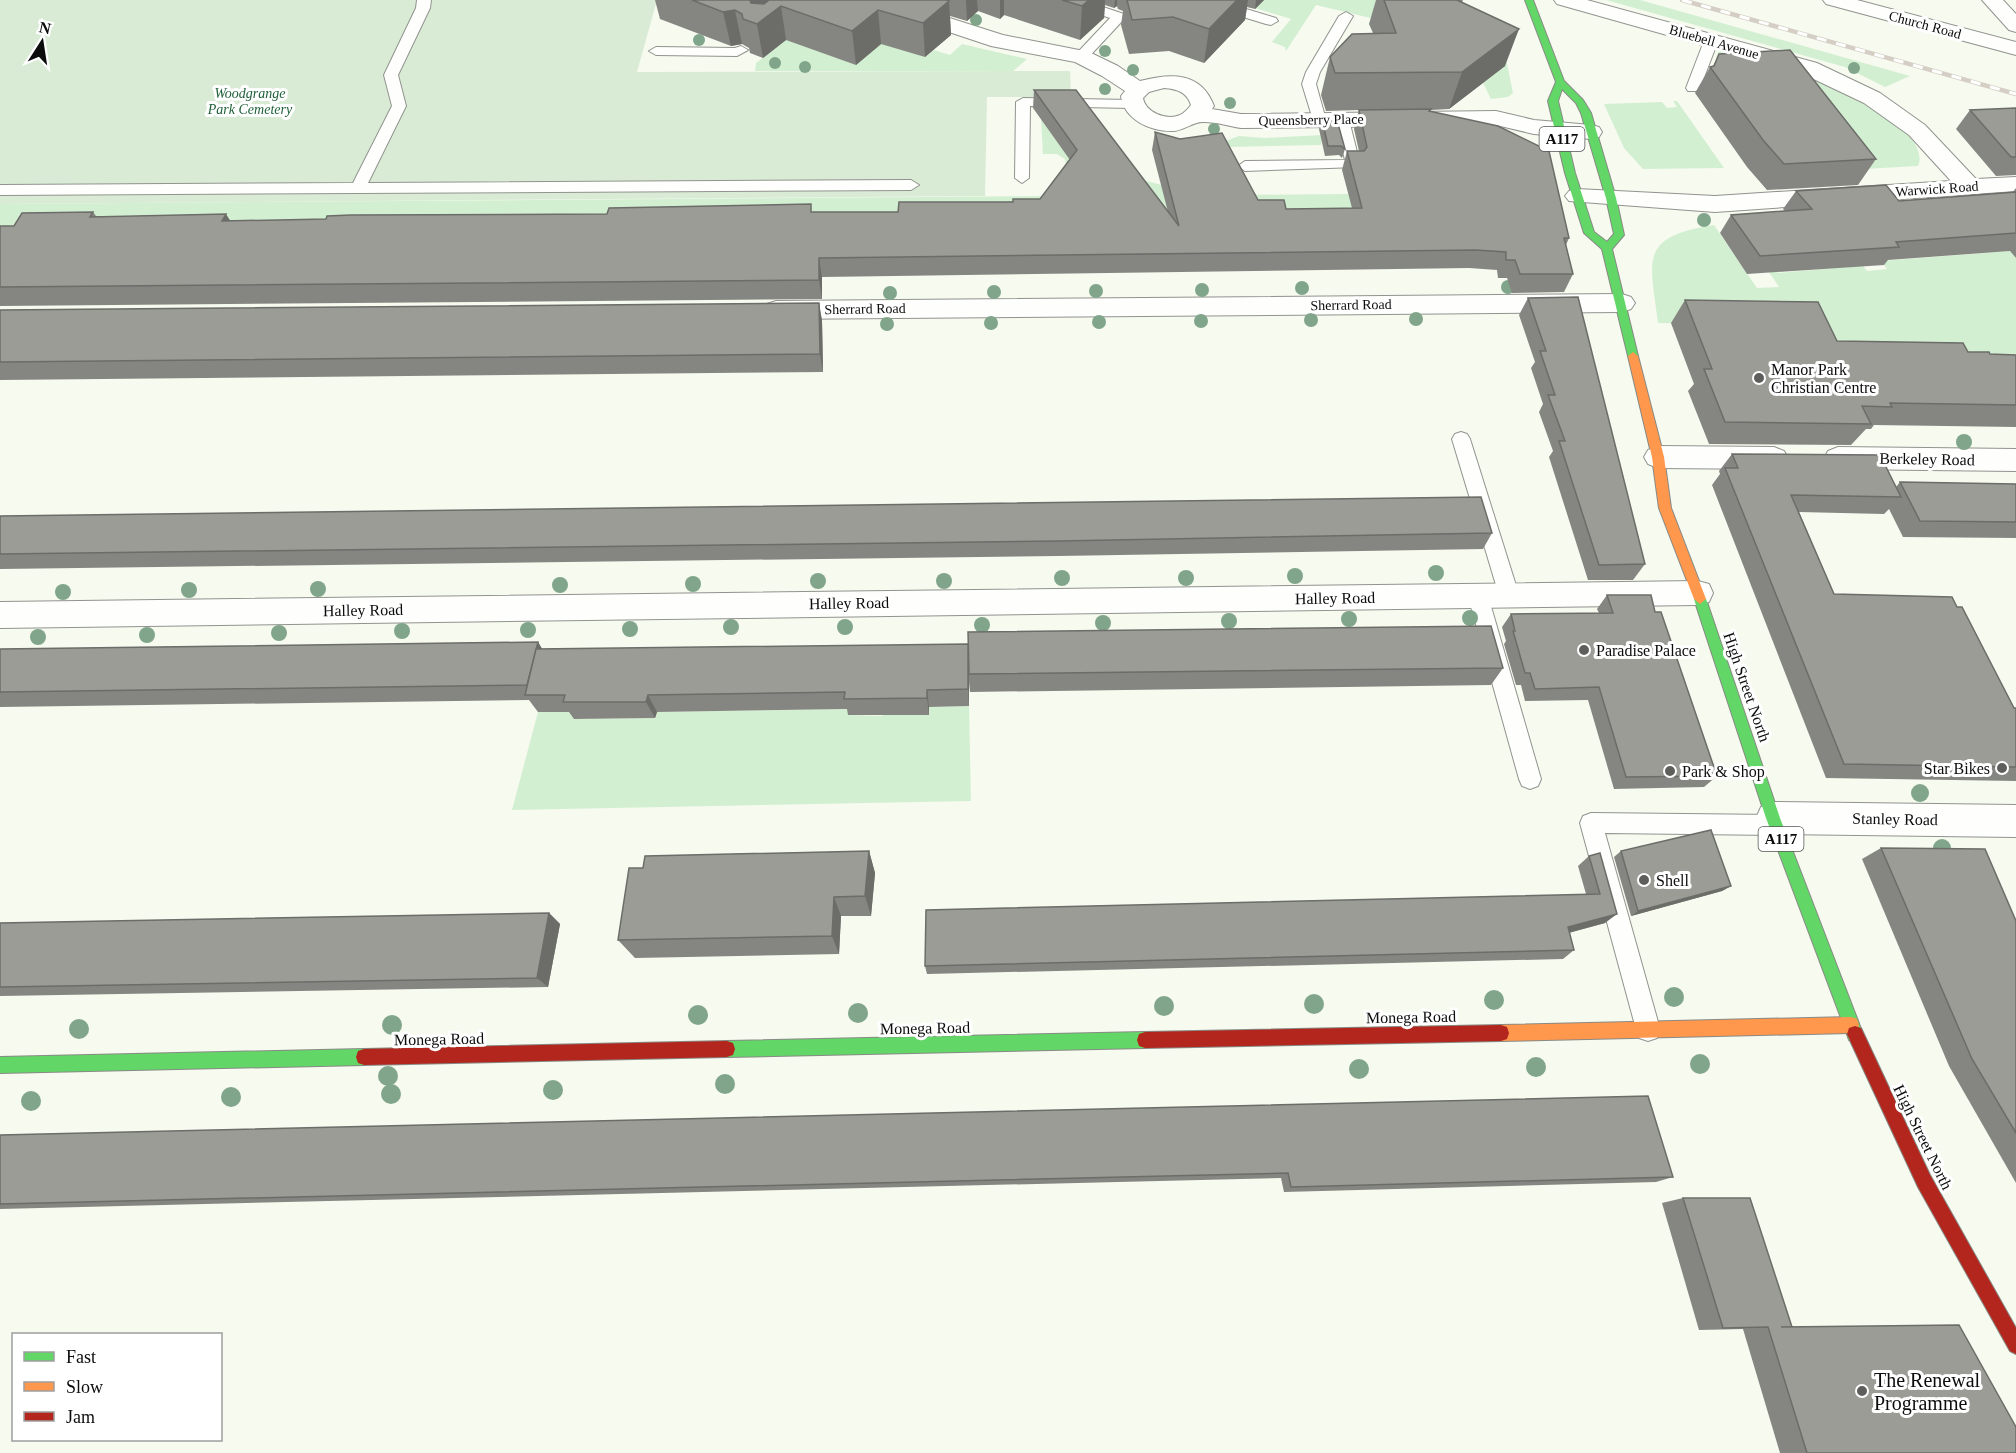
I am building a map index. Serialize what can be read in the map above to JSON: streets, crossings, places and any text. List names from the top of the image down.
{
  "streets": {
    "main road": ["A117", "High Street North", "Monega Road"],
    "street": [
      "Church Road",
      "Bluebell Avenue",
      "Queensberry Place",
      "Warwick Road",
      "Sherrard Road",
      "Berkeley Road",
      "Halley Road",
      "Stanley Road"
    ]
  },
  "crossings": [
    ["Bluebell Avenue", "Warwick Road"],
    ["Queensberry Place", "A117"],
    ["Queensberry Place", "High Street North"],
    ["A117", "Warwick Road"],
    ["A117", "High Street North"],
    ["Warwick Road", "High Street North"],
    ["Sherrard Road", "High Street North"],
    ["Berkeley Road", "High Street North"],
    ["Halley Road", "High Street North"],
    ["High Street North", "Stanley Road"],
    ["High Street North", "Monega Road"]
  ],
  "parks": ["Woodgrange Park Cemetery"],
  "places": [
    "Manor Park Christian Centre",
    "Paradise Palace",
    "Star Bikes",
    "Park & Shop",
    "Shell",
    "The Renewal Programme"
  ],
  "legend": ["Fast", "Slow", "Jam"],
  "north": "top"
}
